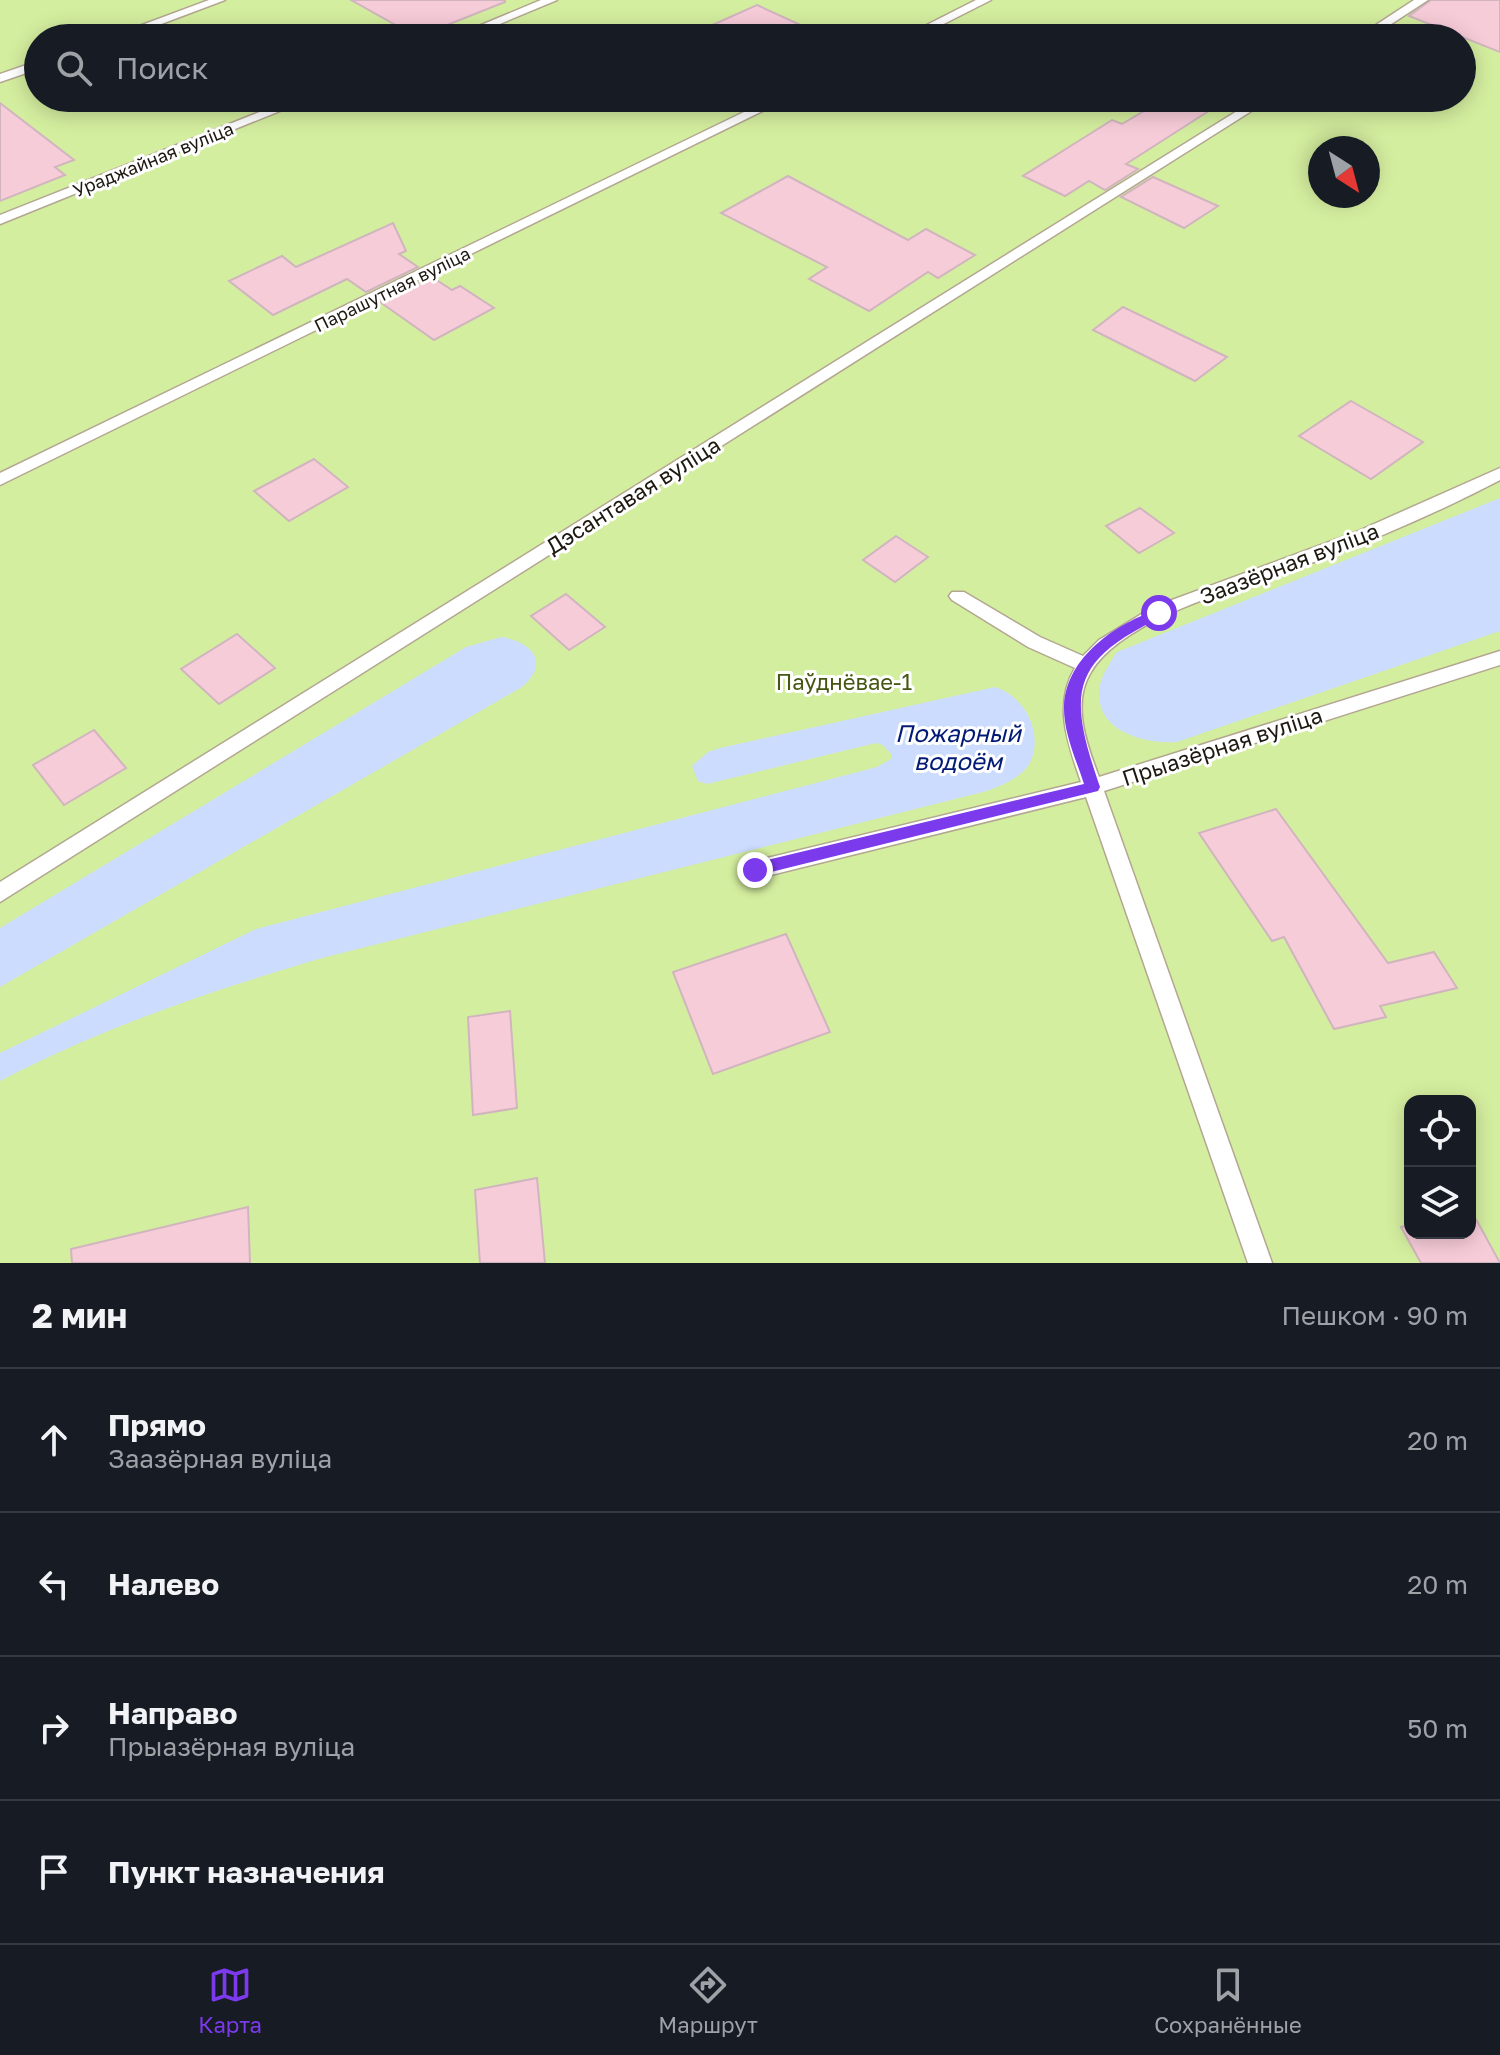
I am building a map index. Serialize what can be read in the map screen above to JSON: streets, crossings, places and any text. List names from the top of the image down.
{
  "streets": {
    "lane": [
      "Ураджайная вуліца",
      "Парашутная вуліца",
      "Дэсантавая вуліца",
      "Заазёрная вуліца",
      "Прыазёрная вуліца"
    ]
  },
  "water": ["Пожарный водоём"],
  "parks": ["Паўднёвае-1"],
  "north": "bottom right",
  "page": {
    "search": "Поиск",
    "heading": ["2 мин", "Пешком · 90 m"],
    "list": [
      ["Прямо", "Заазёрная вуліца", "20 m"],
      ["Налево", "20 m"],
      ["Направо", "Прыазёрная вуліца", "50 m"],
      "Пункт назначения"
    ],
    "nav": ["Карта", "Маршрут", "Сохранённые"]
  }
}
